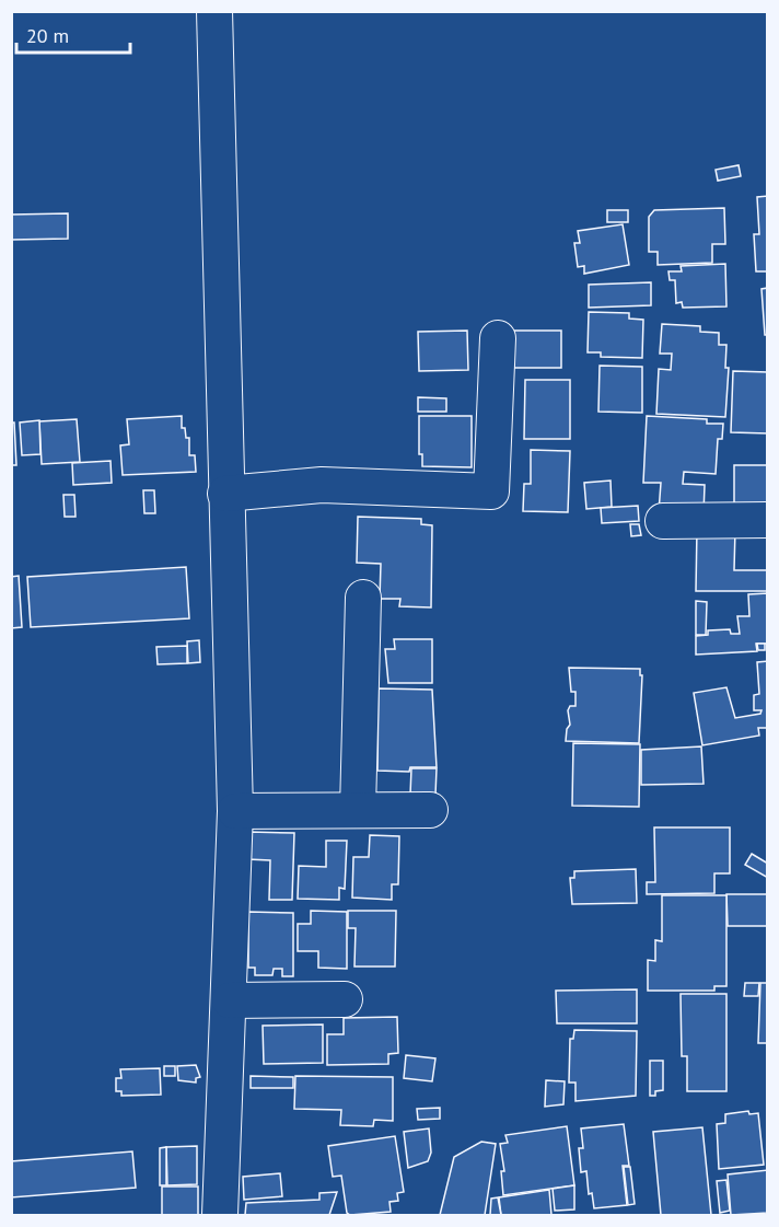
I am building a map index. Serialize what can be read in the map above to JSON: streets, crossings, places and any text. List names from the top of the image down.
{
  "scale_bar": "20 m"
}
